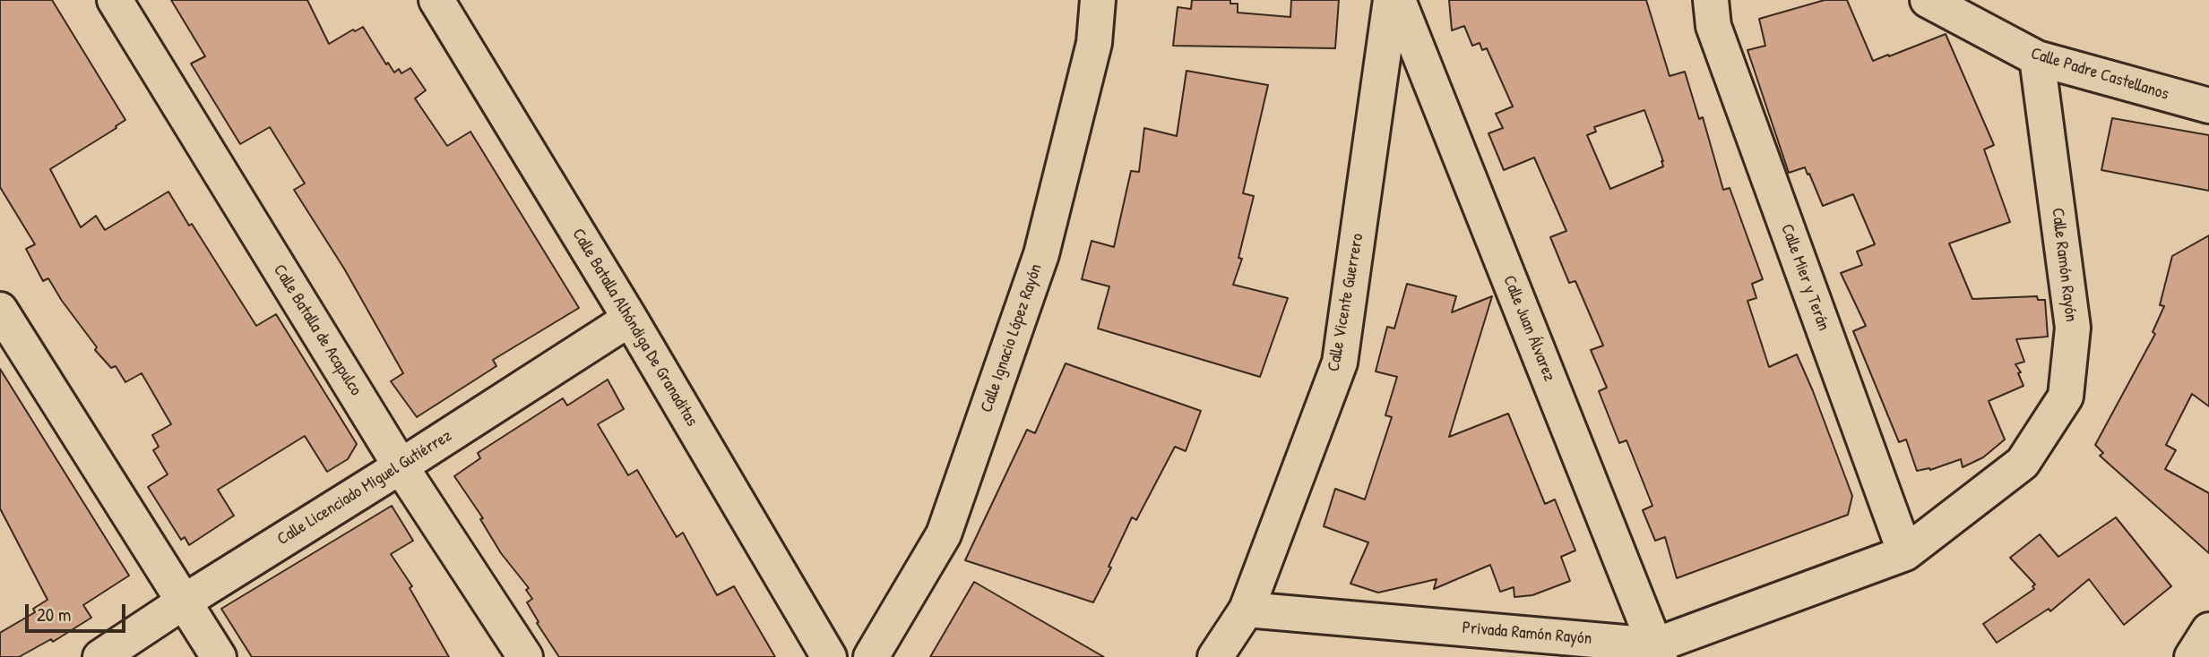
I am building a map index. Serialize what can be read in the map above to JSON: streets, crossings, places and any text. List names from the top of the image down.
{
  "streets": {
    "street": [
      "Calle Padre Castellanos",
      "Calle Ramón Rayón",
      "Calle Mier y Terán",
      "Calle Vicente Guerrero",
      "Calle Batalla Alhóndiga De Granaditas",
      "Calle Juan Álvarez",
      "Calle Batalla de Acapulco",
      "Calle Ignacio López Rayón",
      "Calle Licenciado Miguel Gutiérrez",
      "Privada Ramón Rayón"
    ]
  },
  "crossings": [
    ["Calle Padre Castellanos", "Calle Ramón Rayón"],
    ["Calle Ramón Rayón", "Calle Mier y Terán"],
    ["Calle Ramón Rayón", "Privada Ramón Rayón"],
    ["Calle Mier y Terán", "Privada Ramón Rayón"],
    ["Calle Vicente Guerrero", "Privada Ramón Rayón"],
    ["Calle Batalla Alhóndiga De Granaditas", "Calle Licenciado Miguel Gutiérrez"],
    ["Calle Juan Álvarez", "Privada Ramón Rayón"],
    ["Calle Batalla de Acapulco", "Calle Licenciado Miguel Gutiérrez"]
  ],
  "scale_bar": "20 m"
}
